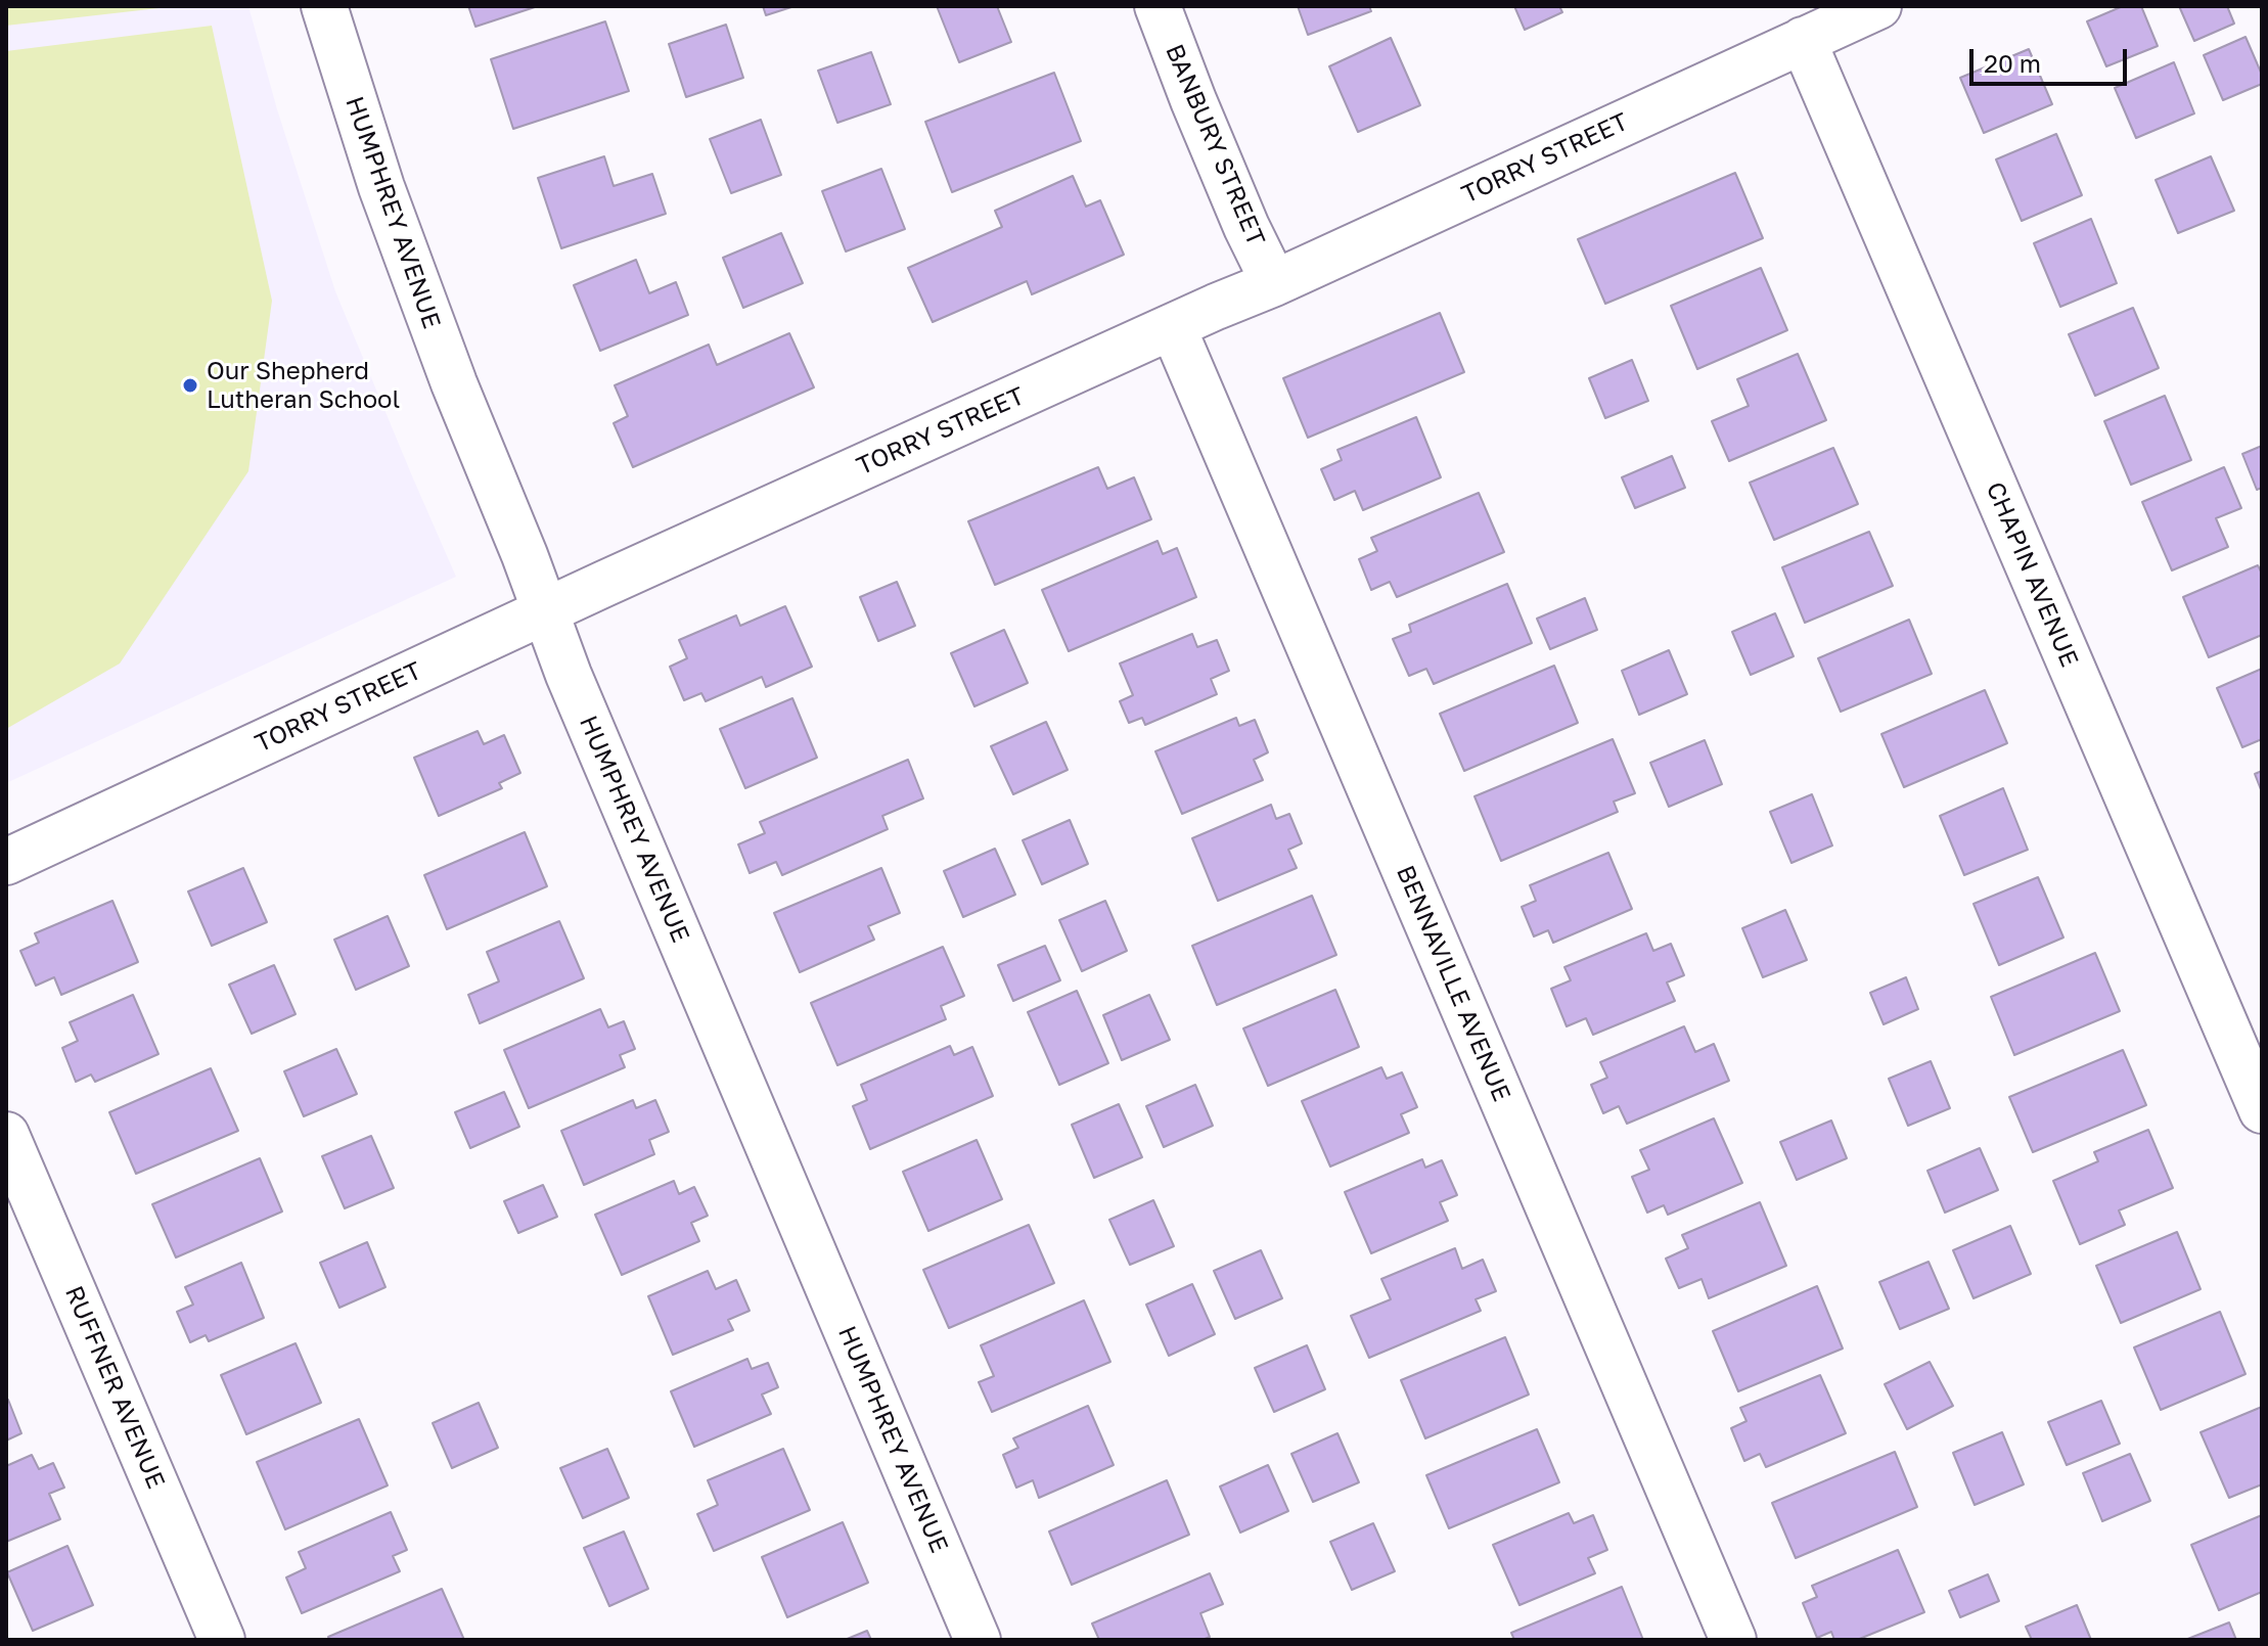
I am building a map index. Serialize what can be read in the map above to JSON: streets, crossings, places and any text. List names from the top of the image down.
{
  "streets": {
    "street": [
      "BANBURY STREET",
      "TORRY STREET",
      "HUMPHREY AVENUE",
      "CHAPIN AVENUE",
      "BENNAVILLE AVENUE",
      "RUFFNER AVENUE"
    ]
  },
  "crossings": [
    ["BANBURY STREET", "TORRY STREET"],
    ["TORRY STREET", "HUMPHREY AVENUE"],
    ["TORRY STREET", "CHAPIN AVENUE"],
    ["TORRY STREET", "BENNAVILLE AVENUE"]
  ],
  "places": ["Our Shepherd Lutheran School"],
  "scale_bar": "20 m"
}
